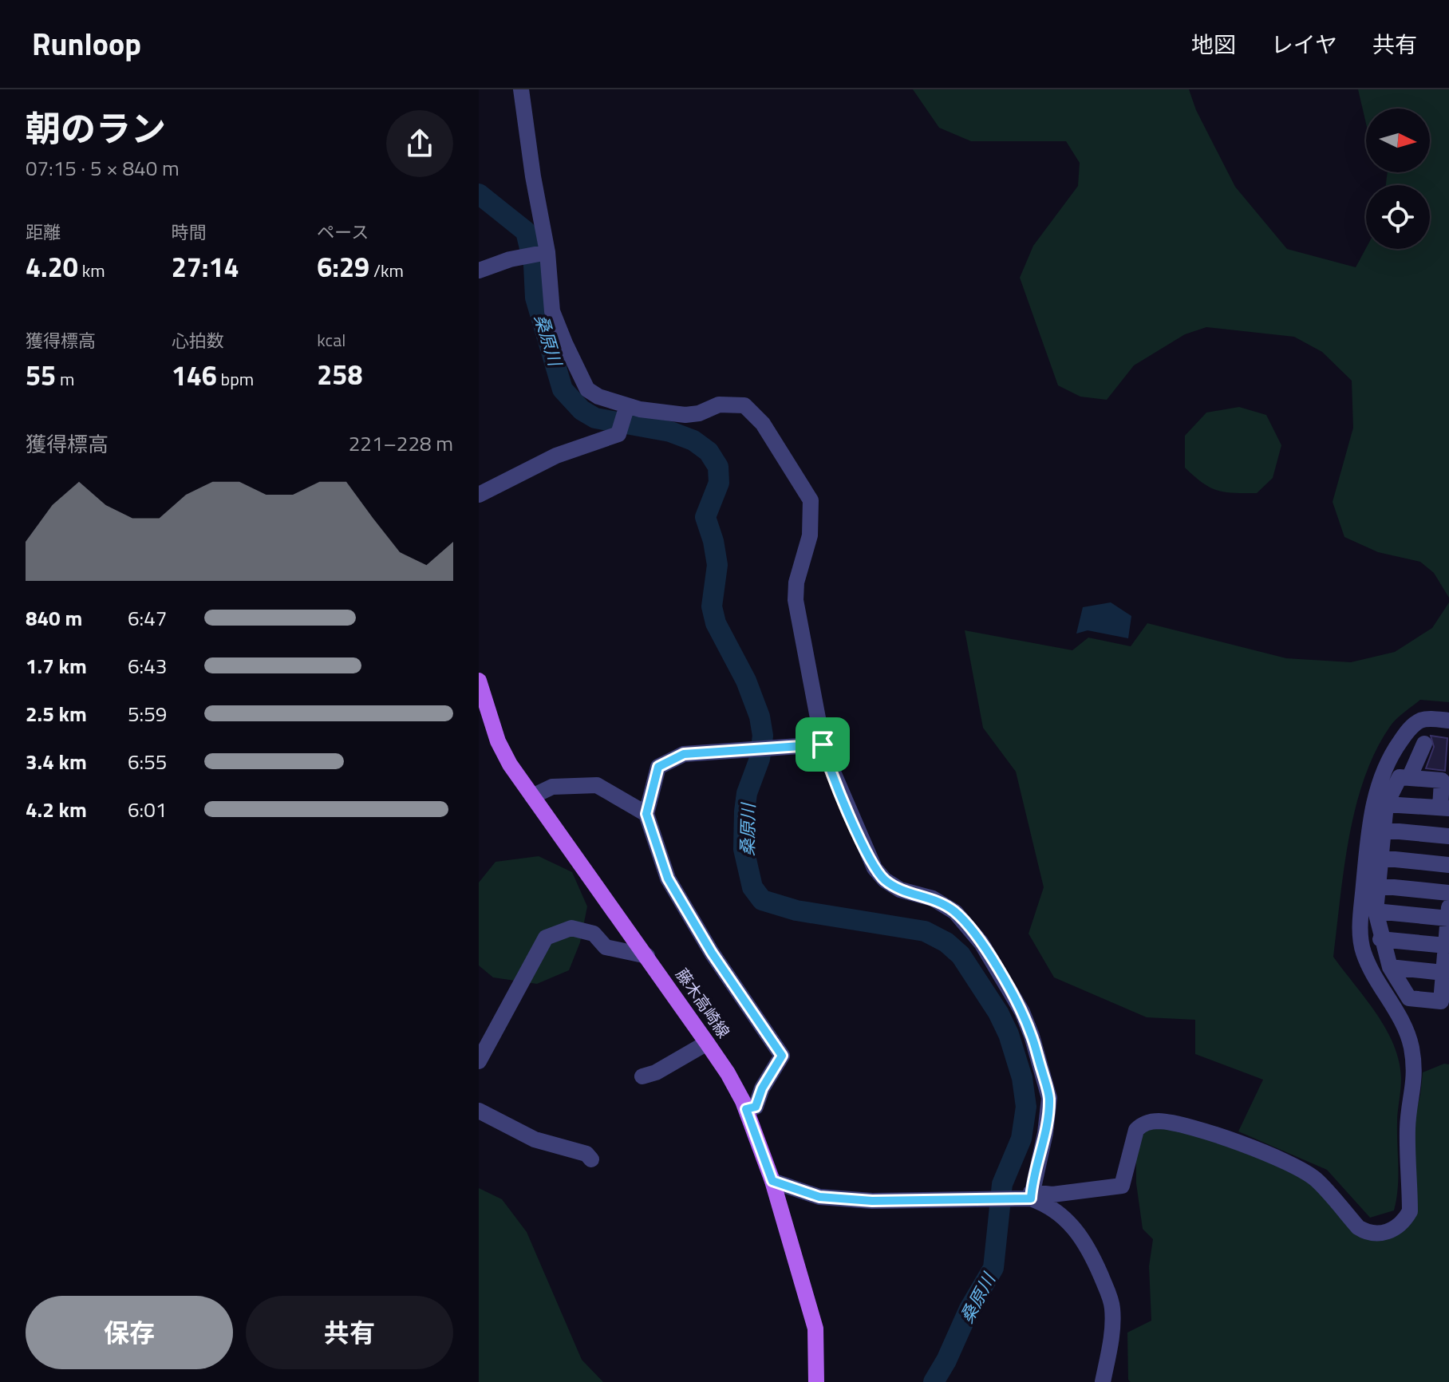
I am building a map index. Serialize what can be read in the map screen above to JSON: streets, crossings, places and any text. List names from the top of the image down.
{
  "streets": {
    "main road": ["藤木高崎線"]
  },
  "water": ["桑原川"],
  "north": "right",
  "page": {
    "header": "Runloop",
    "nav": ["地図", "レイヤ", "共有"],
    "heading": ["朝のラン", "07:15 · 5 × 840 m"],
    "stats": [
      ["距離", "4.20 km"],
      ["時間", "27:14"],
      ["ペース", "6:29 /km"],
      ["獲得標高", "55 m"],
      ["心拍数", "146 bpm"],
      ["kcal", "258"]
    ],
    "chart": ["獲得標高", "221–228 m"],
    "list": [
      {
        "name": "840 m",
        "note": "6:47"
      },
      {
        "name": "1.7 km",
        "note": "6:43"
      },
      {
        "name": "2.5 km",
        "note": "5:59"
      },
      {
        "name": "3.4 km",
        "note": "6:55"
      },
      {
        "name": "4.2 km",
        "note": "6:01"
      }
    ],
    "buttons": ["保存", "共有"]
  }
}
